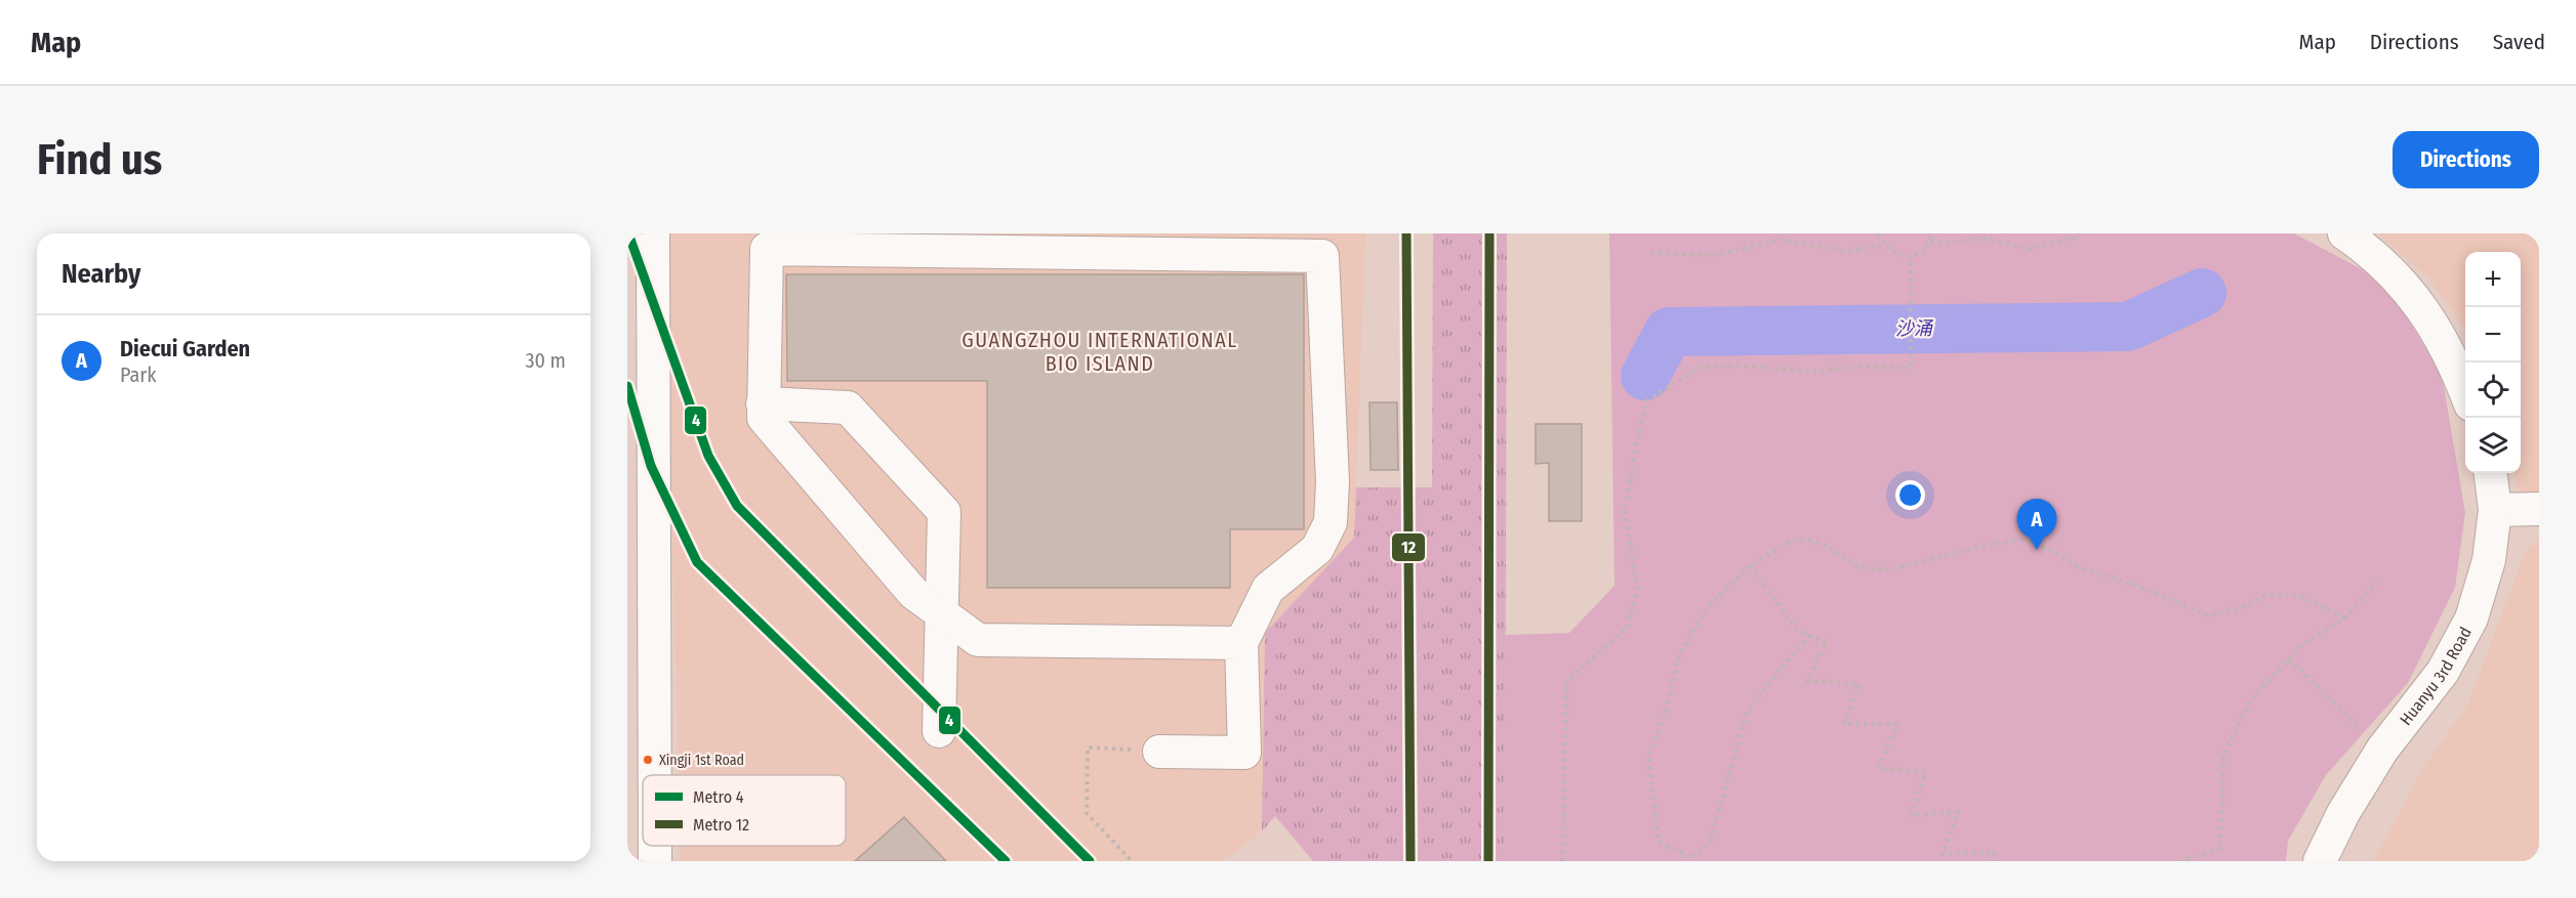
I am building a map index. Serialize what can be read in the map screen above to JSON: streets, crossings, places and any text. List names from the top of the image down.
{
  "streets": {
    "street": ["Huanyu 3rd Road"]
  },
  "districts": ["GUANGZHOU INTERNATIONAL BIO ISLAND"],
  "water": ["沙涌"],
  "places": ["Xingji 1st Road"],
  "lines": ["metro line 4", "metro line 12"],
  "legend": ["Metro 4", "Metro 12"],
  "page": {
    "header": "Map",
    "nav": ["Map", "Directions", "Saved"],
    "buttons": "Directions",
    "title": "Find us",
    "heading": "Nearby",
    "map_buttons": ["+", "−"],
    "list": [
      {
        "mark": "A",
        "name": "Diecui Garden",
        "note": "Park",
        "value": "30 m"
      }
    ],
    "pins": "A"
  }
}
